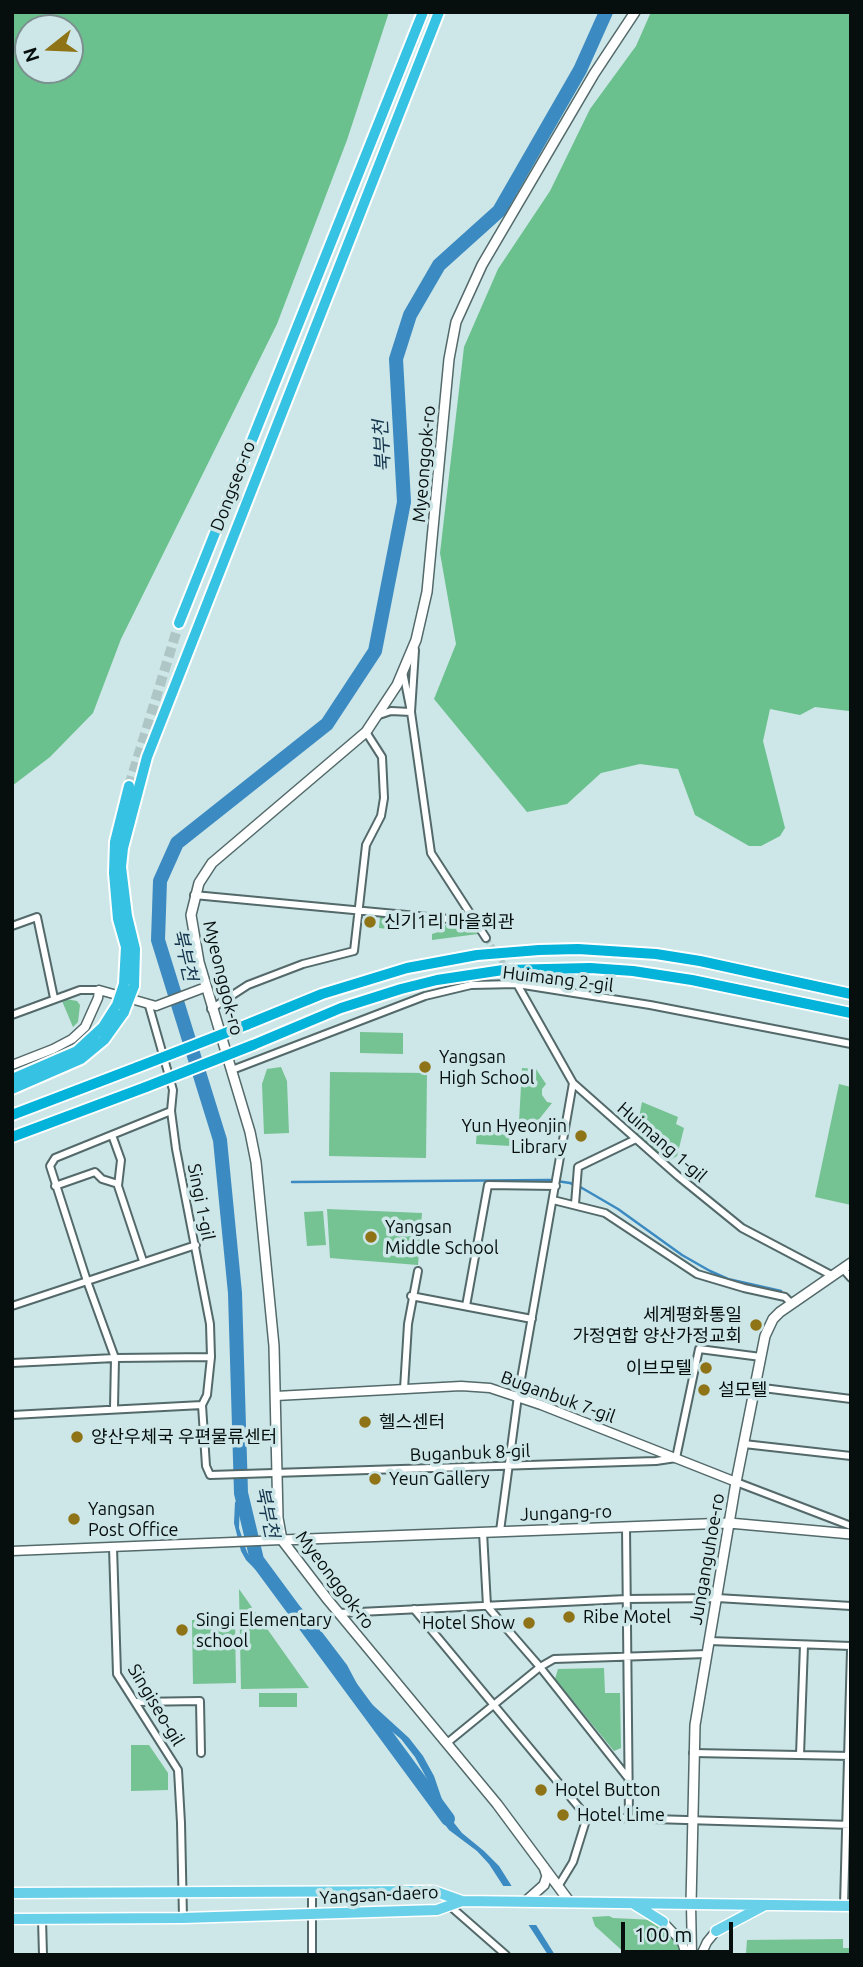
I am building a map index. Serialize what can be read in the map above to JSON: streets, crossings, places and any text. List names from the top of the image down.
{
  "streets": {
    "highway": ["Dongseo-ro"],
    "main road": [
      "Myeonggok-ro",
      "Jungang-ro",
      "Junganguhoe-ro",
      "Yangsan-daero"
    ],
    "street": [
      "Huimang 2-gil",
      "Huimang 1-gil",
      "Singi 1-gil",
      "Buganbuk 7-gil",
      "Buganbuk 8-gil",
      "Singiseo-gil"
    ]
  },
  "crossings": [
    ["Myeonggok-ro", "Huimang 2-gil"],
    ["Myeonggok-ro", "Buganbuk 7-gil"],
    ["Myeonggok-ro", "Buganbuk 8-gil"],
    ["Myeonggok-ro", "Jungang-ro"],
    ["Huimang 2-gil", "Huimang 1-gil"],
    ["Huimang 1-gil", "Junganguhoe-ro"],
    ["Singi 1-gil", "Buganbuk 8-gil"],
    ["Buganbuk 7-gil", "Buganbuk 8-gil"],
    ["Buganbuk 7-gil", "Junganguhoe-ro"],
    ["Jungang-ro", "Junganguhoe-ro"],
    ["Singiseo-gil", "Yangsan-daero"]
  ],
  "water": ["북부천"],
  "places": [
    "신기1리 마을회관",
    "Yangsan High School",
    "Yun Hyeonjin Library",
    "Yangsan Middle School",
    "세계평화통일 가정연합 양산가정교회",
    "이브모텔",
    "설모텔",
    "헬스센터",
    "양산우체국 우편물류센터",
    "Yeun Gallery",
    "Yangsan Post Office",
    "Ribe Motel",
    "Hotel Show",
    "Singi Elementary school",
    "Hotel Button",
    "Hotel Lime"
  ],
  "scale_bar": "100 m",
  "north": "left"
}
